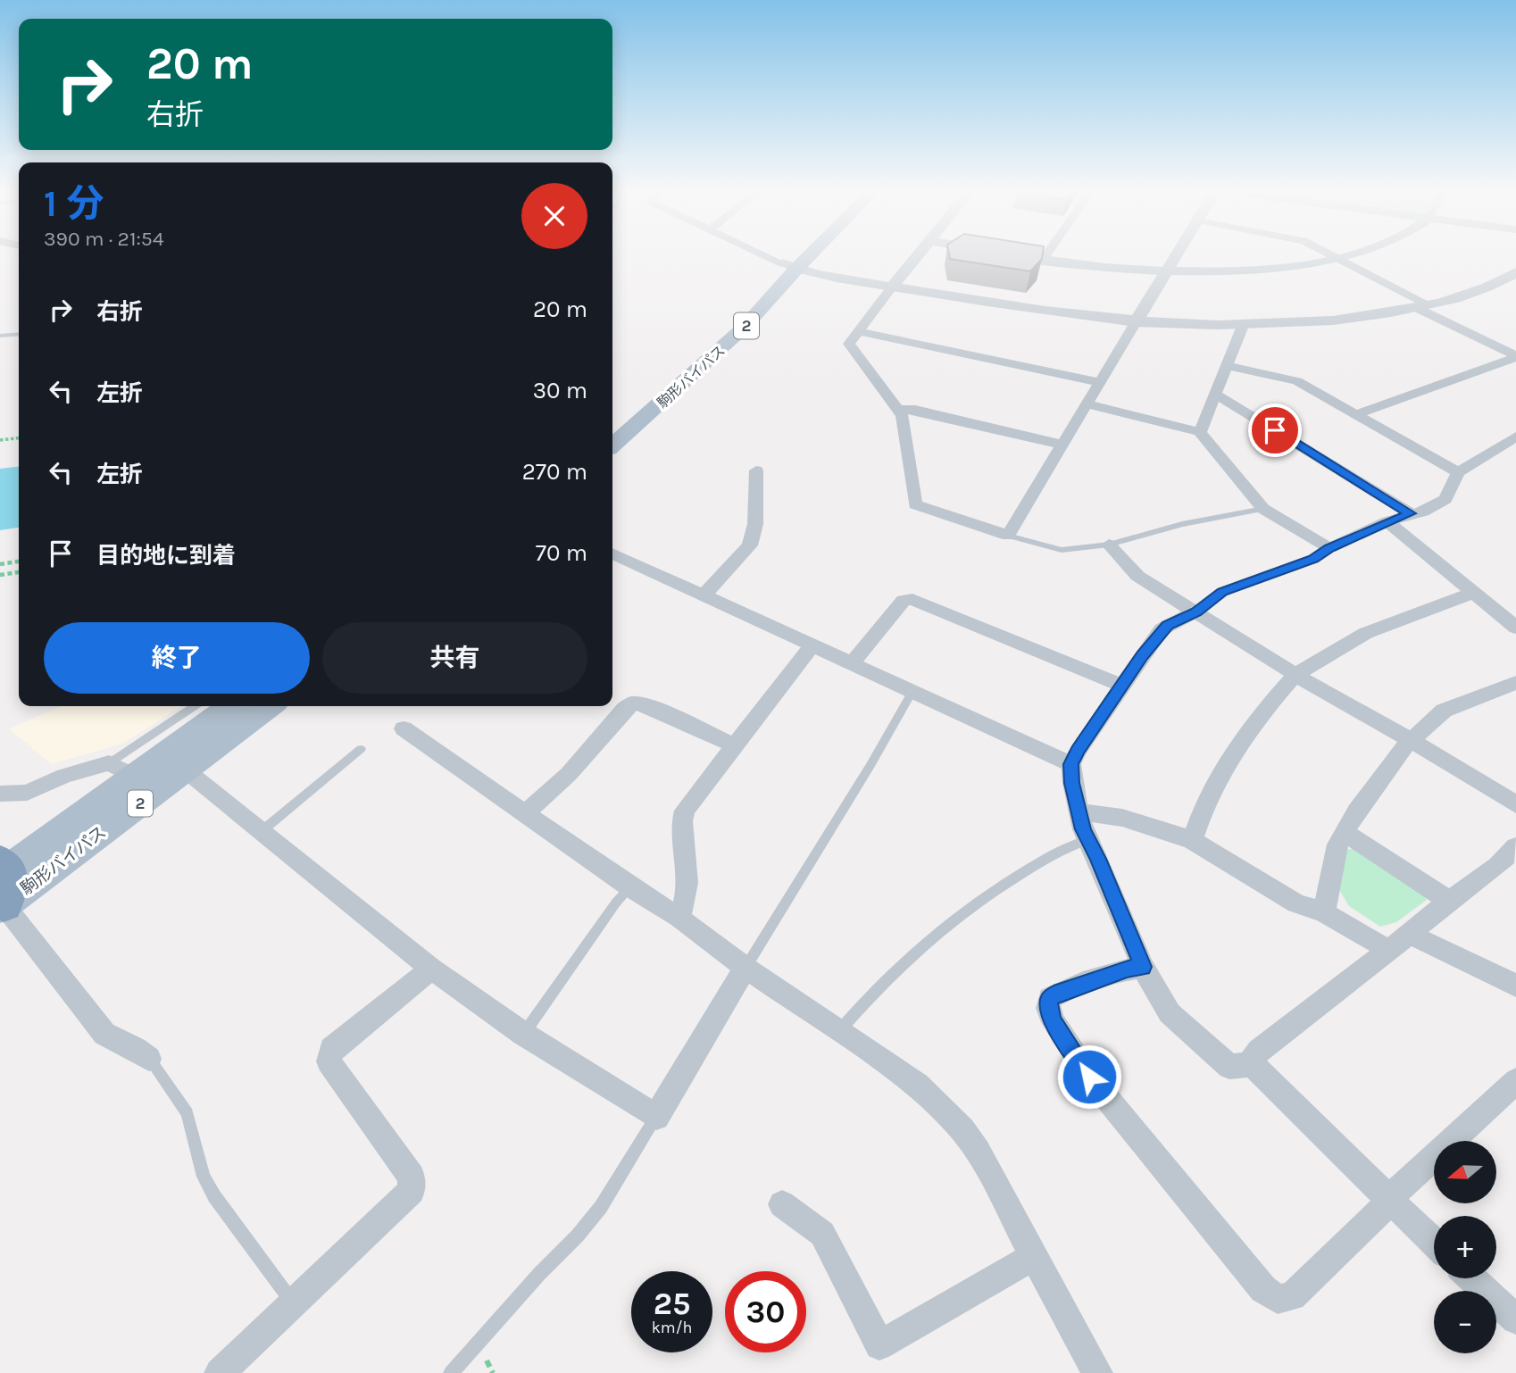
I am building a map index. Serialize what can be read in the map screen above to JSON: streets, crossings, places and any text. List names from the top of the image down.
{
  "streets": {
    "main road": ["2", "駒形バイパス"]
  },
  "north": "left",
  "page": {
    "turn": ["20 m", "右折"],
    "heading": ["1 分", "390 m · 21:54"],
    "list": [
      {
        "name": "右折",
        "value": "20 m"
      },
      {
        "name": "左折",
        "value": "30 m"
      },
      {
        "name": "左折",
        "value": "270 m"
      },
      {
        "name": "目的地に到着",
        "value": "70 m"
      }
    ],
    "buttons": ["終了", "共有"],
    "map_buttons": ["+", "−"],
    "speed": "25 km/h",
    "limit": "30"
  }
}
